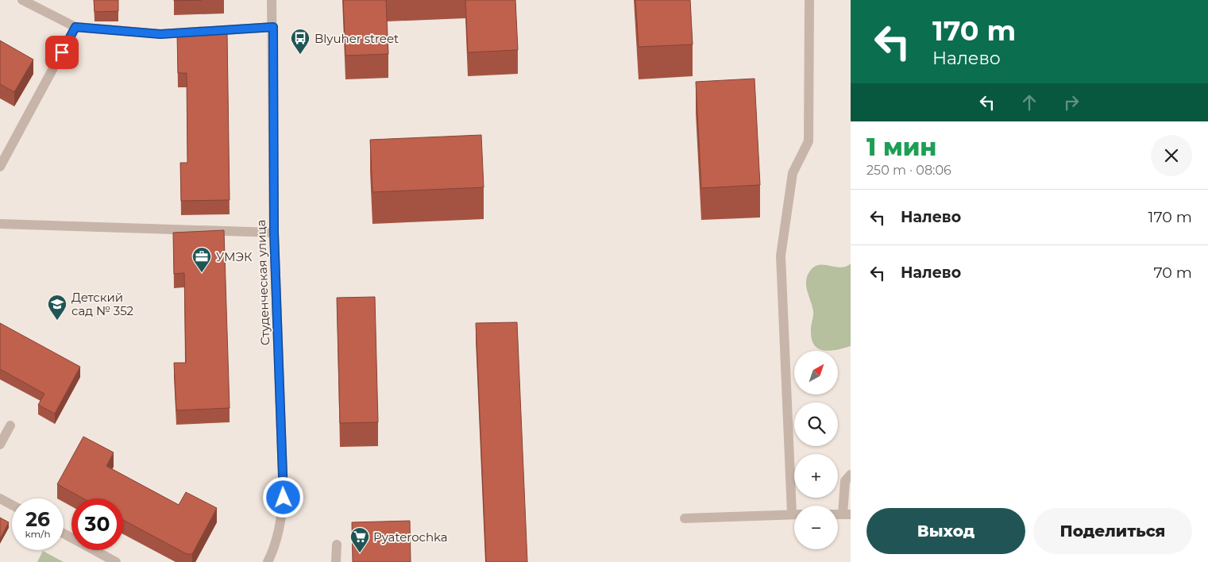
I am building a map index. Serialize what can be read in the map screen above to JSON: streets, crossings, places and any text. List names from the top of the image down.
{
  "streets": {
    "street": ["Студенческая улица"]
  },
  "places": {
    "bus stop": ["Blyuher street"],
    "office": ["УМЭК"],
    "school or university": ["Детский сад № 352"],
    "supermarket": ["Pyaterochka"]
  },
  "north": "top right",
  "page": {
    "turn": ["170 m", "Налево"],
    "heading": ["1 мин", "250 m · 08:06"],
    "list": [
      {
        "name": "Налево",
        "value": "170 m"
      },
      {
        "name": "Налево",
        "value": "70 m"
      }
    ],
    "map_buttons": ["+", "−"],
    "speed": "26 km/h",
    "limit": "30",
    "buttons": ["Выход", "Поделиться"]
  }
}
